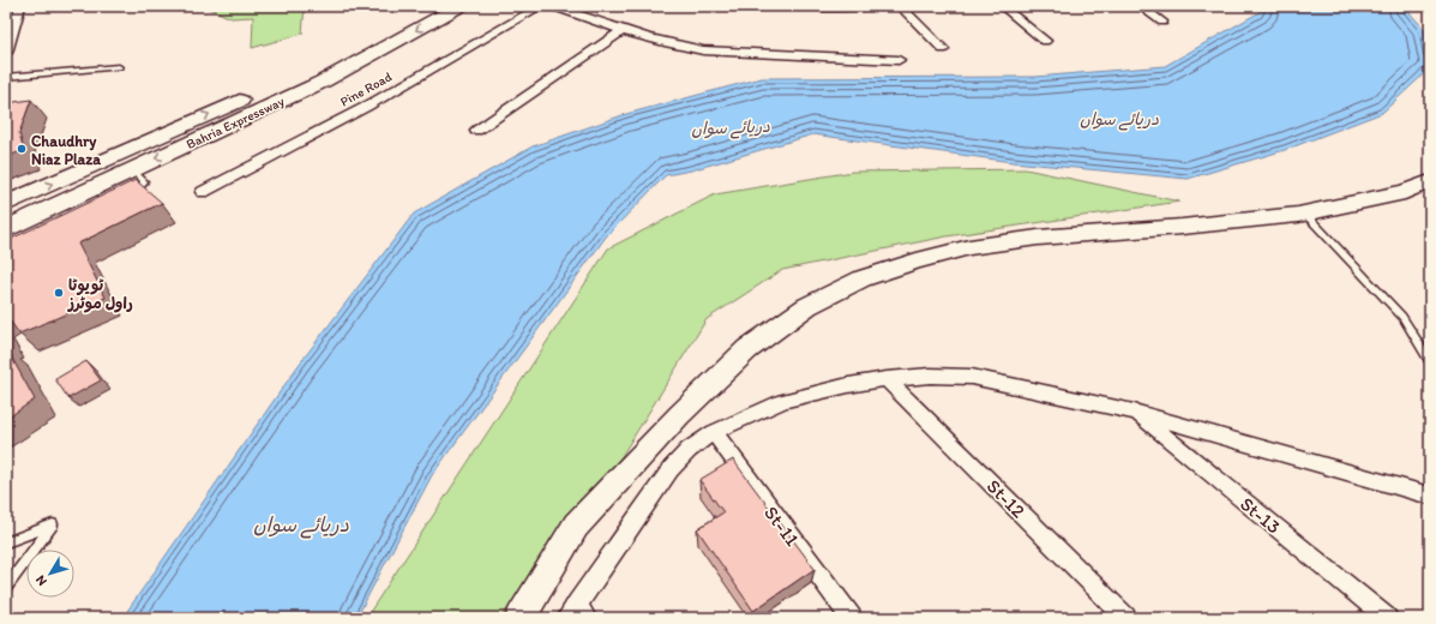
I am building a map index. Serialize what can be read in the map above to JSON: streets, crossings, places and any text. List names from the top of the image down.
{
  "streets": {
    "main road": ["Bahria Expressway"],
    "street": [
      "Pine Road",
      "St-12",
      "St-13",
      "St-11"
    ]
  },
  "water": ["دریائے سواں"],
  "places": ["Chaudhry Niaz Plaza", "ٹویوٹا راول موٹرز"],
  "north": "bottom left"
}
